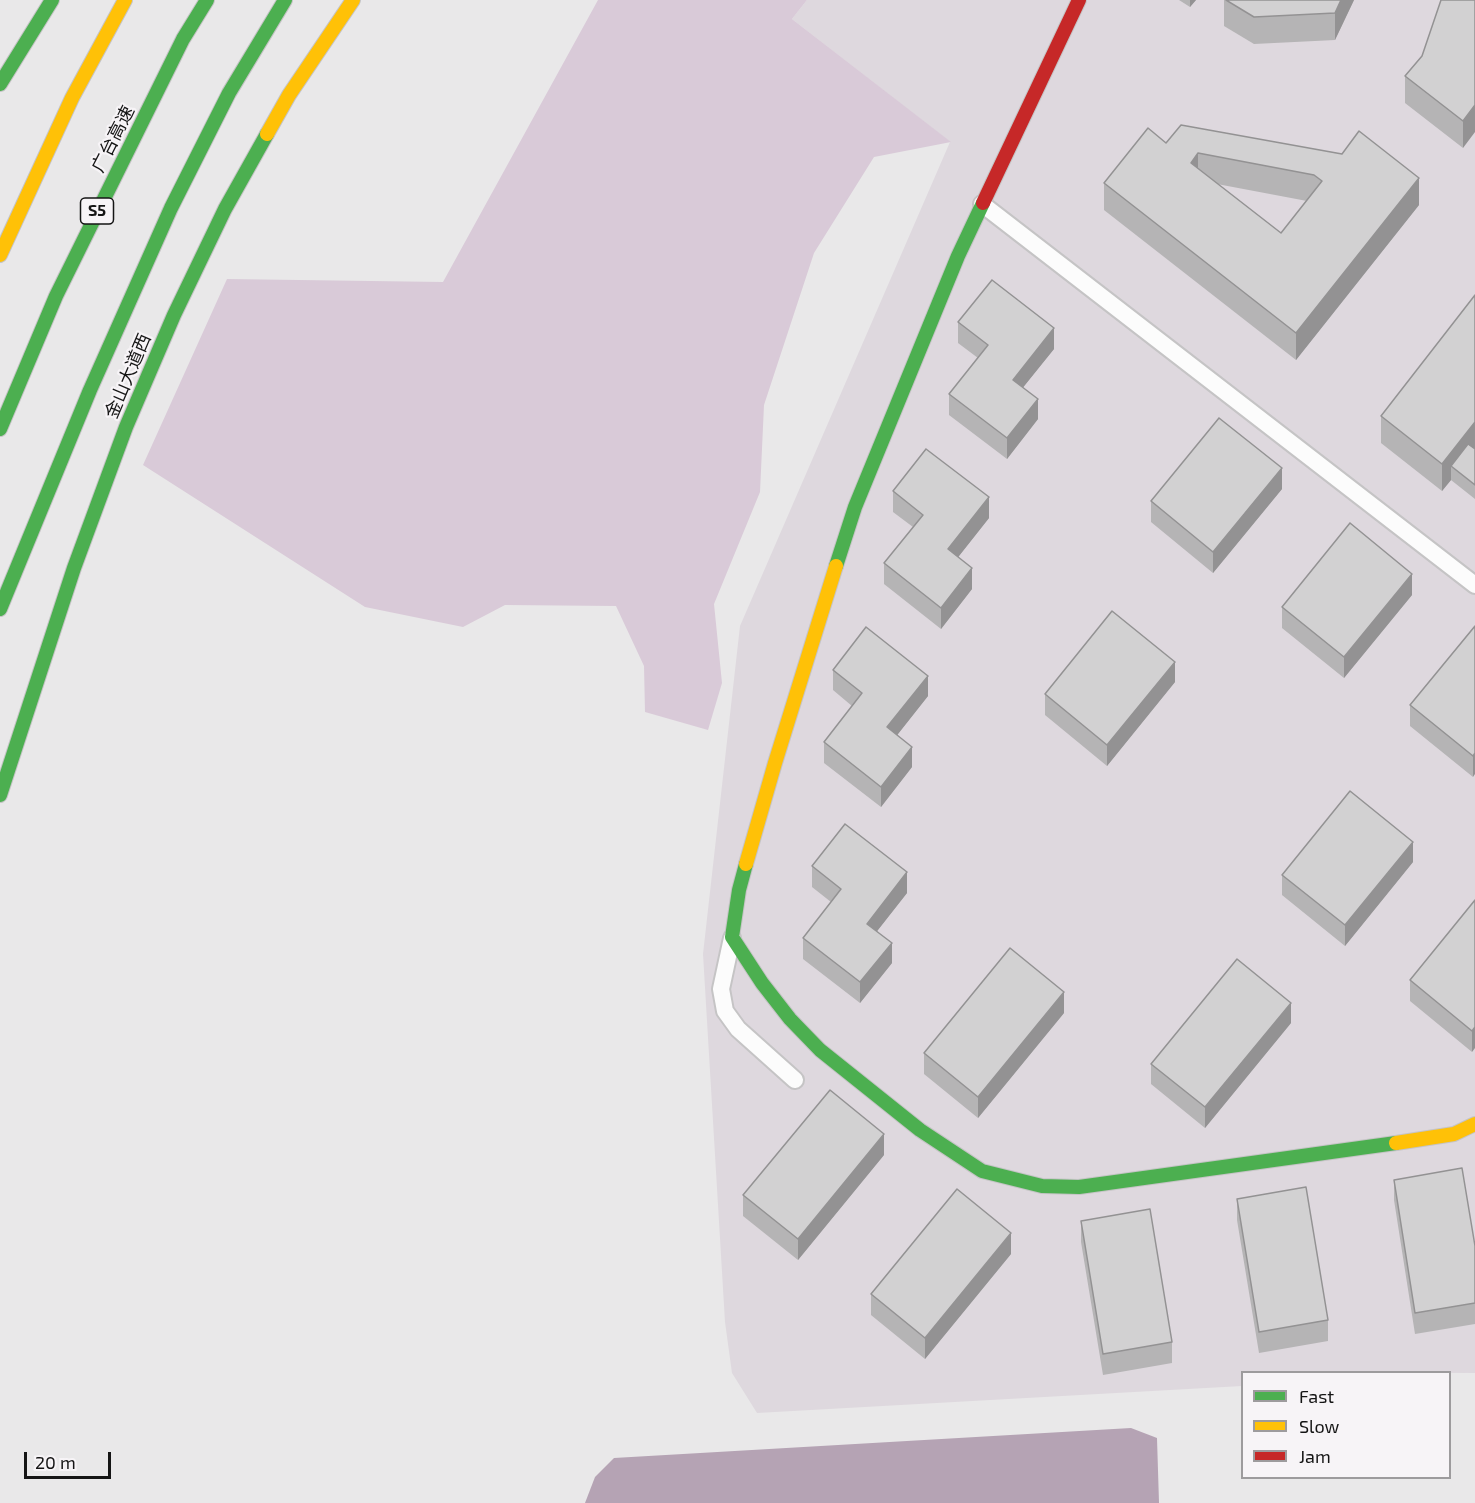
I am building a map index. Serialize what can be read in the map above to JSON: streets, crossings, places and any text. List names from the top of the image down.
{
  "streets": {
    "main road": ["广台高速", "S5", "金山大道西"]
  },
  "legend": ["Fast", "Slow", "Jam"],
  "scale_bar": "20 m"
}
